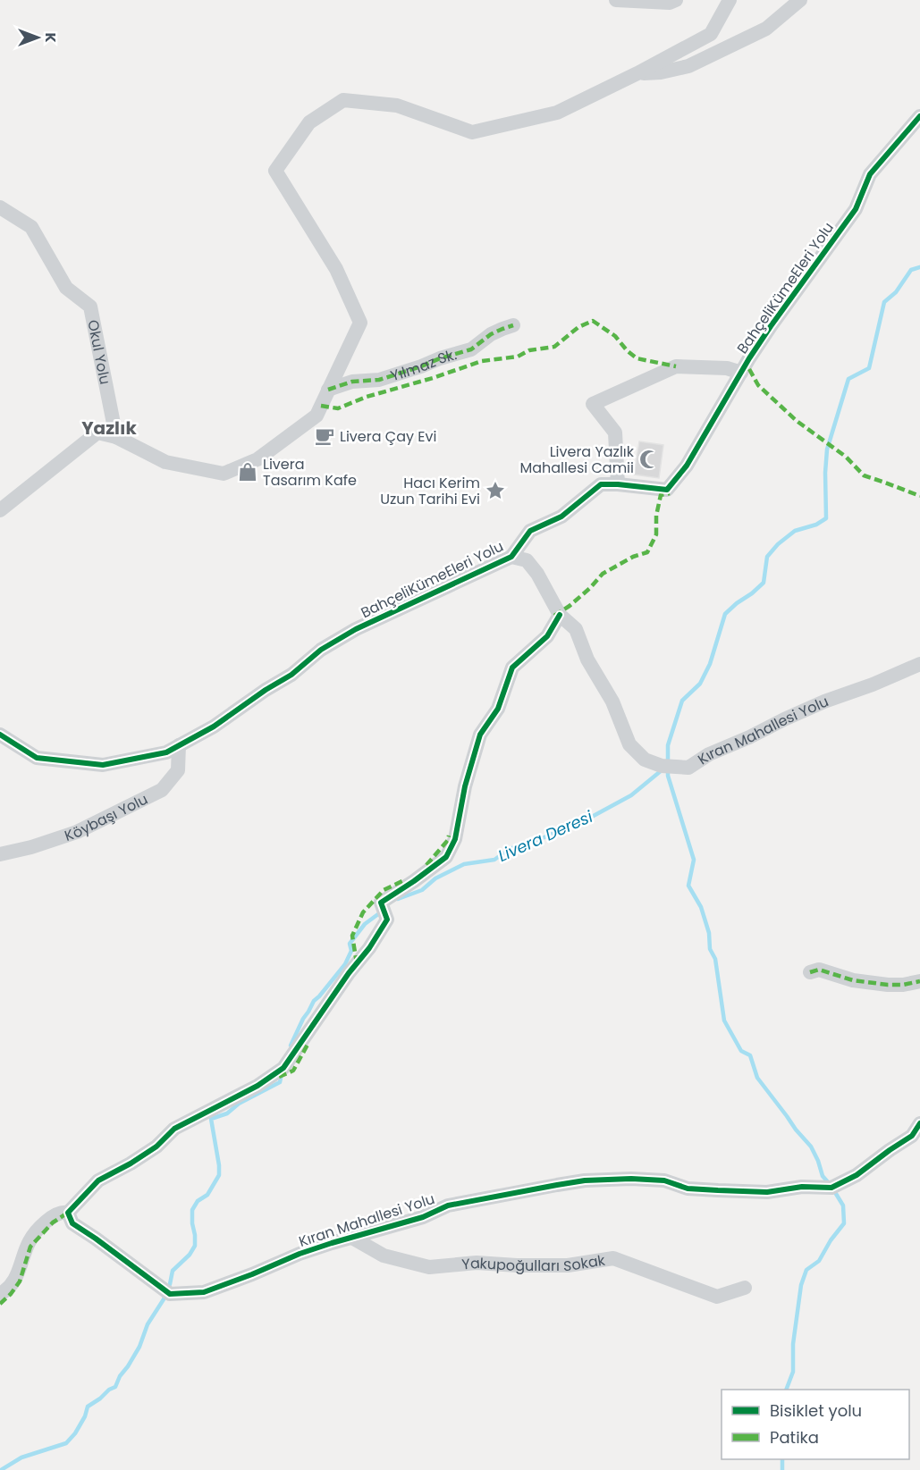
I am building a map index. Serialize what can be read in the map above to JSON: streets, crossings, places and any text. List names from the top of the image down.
{
  "streets": {
    "street": [
      "BahçeliKümeEleri Yolu",
      "Okul Yolu",
      "Yılmaz Sk.",
      "Kıran Mahallesi Yolu",
      "Köybaşı Yolu",
      "Yakupoğulları Sokak"
    ]
  },
  "crossings": [
    ["BahçeliKümeEleri Yolu", "Kıran Mahallesi Yolu"],
    ["BahçeliKümeEleri Yolu", "Köybaşı Yolu"],
    ["Kıran Mahallesi Yolu", "Yakupoğulları Sokak"]
  ],
  "districts": ["Yazlık"],
  "water": ["Livera Deresi"],
  "places": {
    "cafe": ["Livera Çay Evi"],
    "mosque": ["Livera Yazlık Mahallesi Camii"],
    "shop": ["Livera Tasarım Kafe"],
    "place": ["Hacı Kerim Uzun Tarihi Evi"]
  },
  "legend": ["Bisiklet yolu", "Patika"],
  "north": "right"
}
